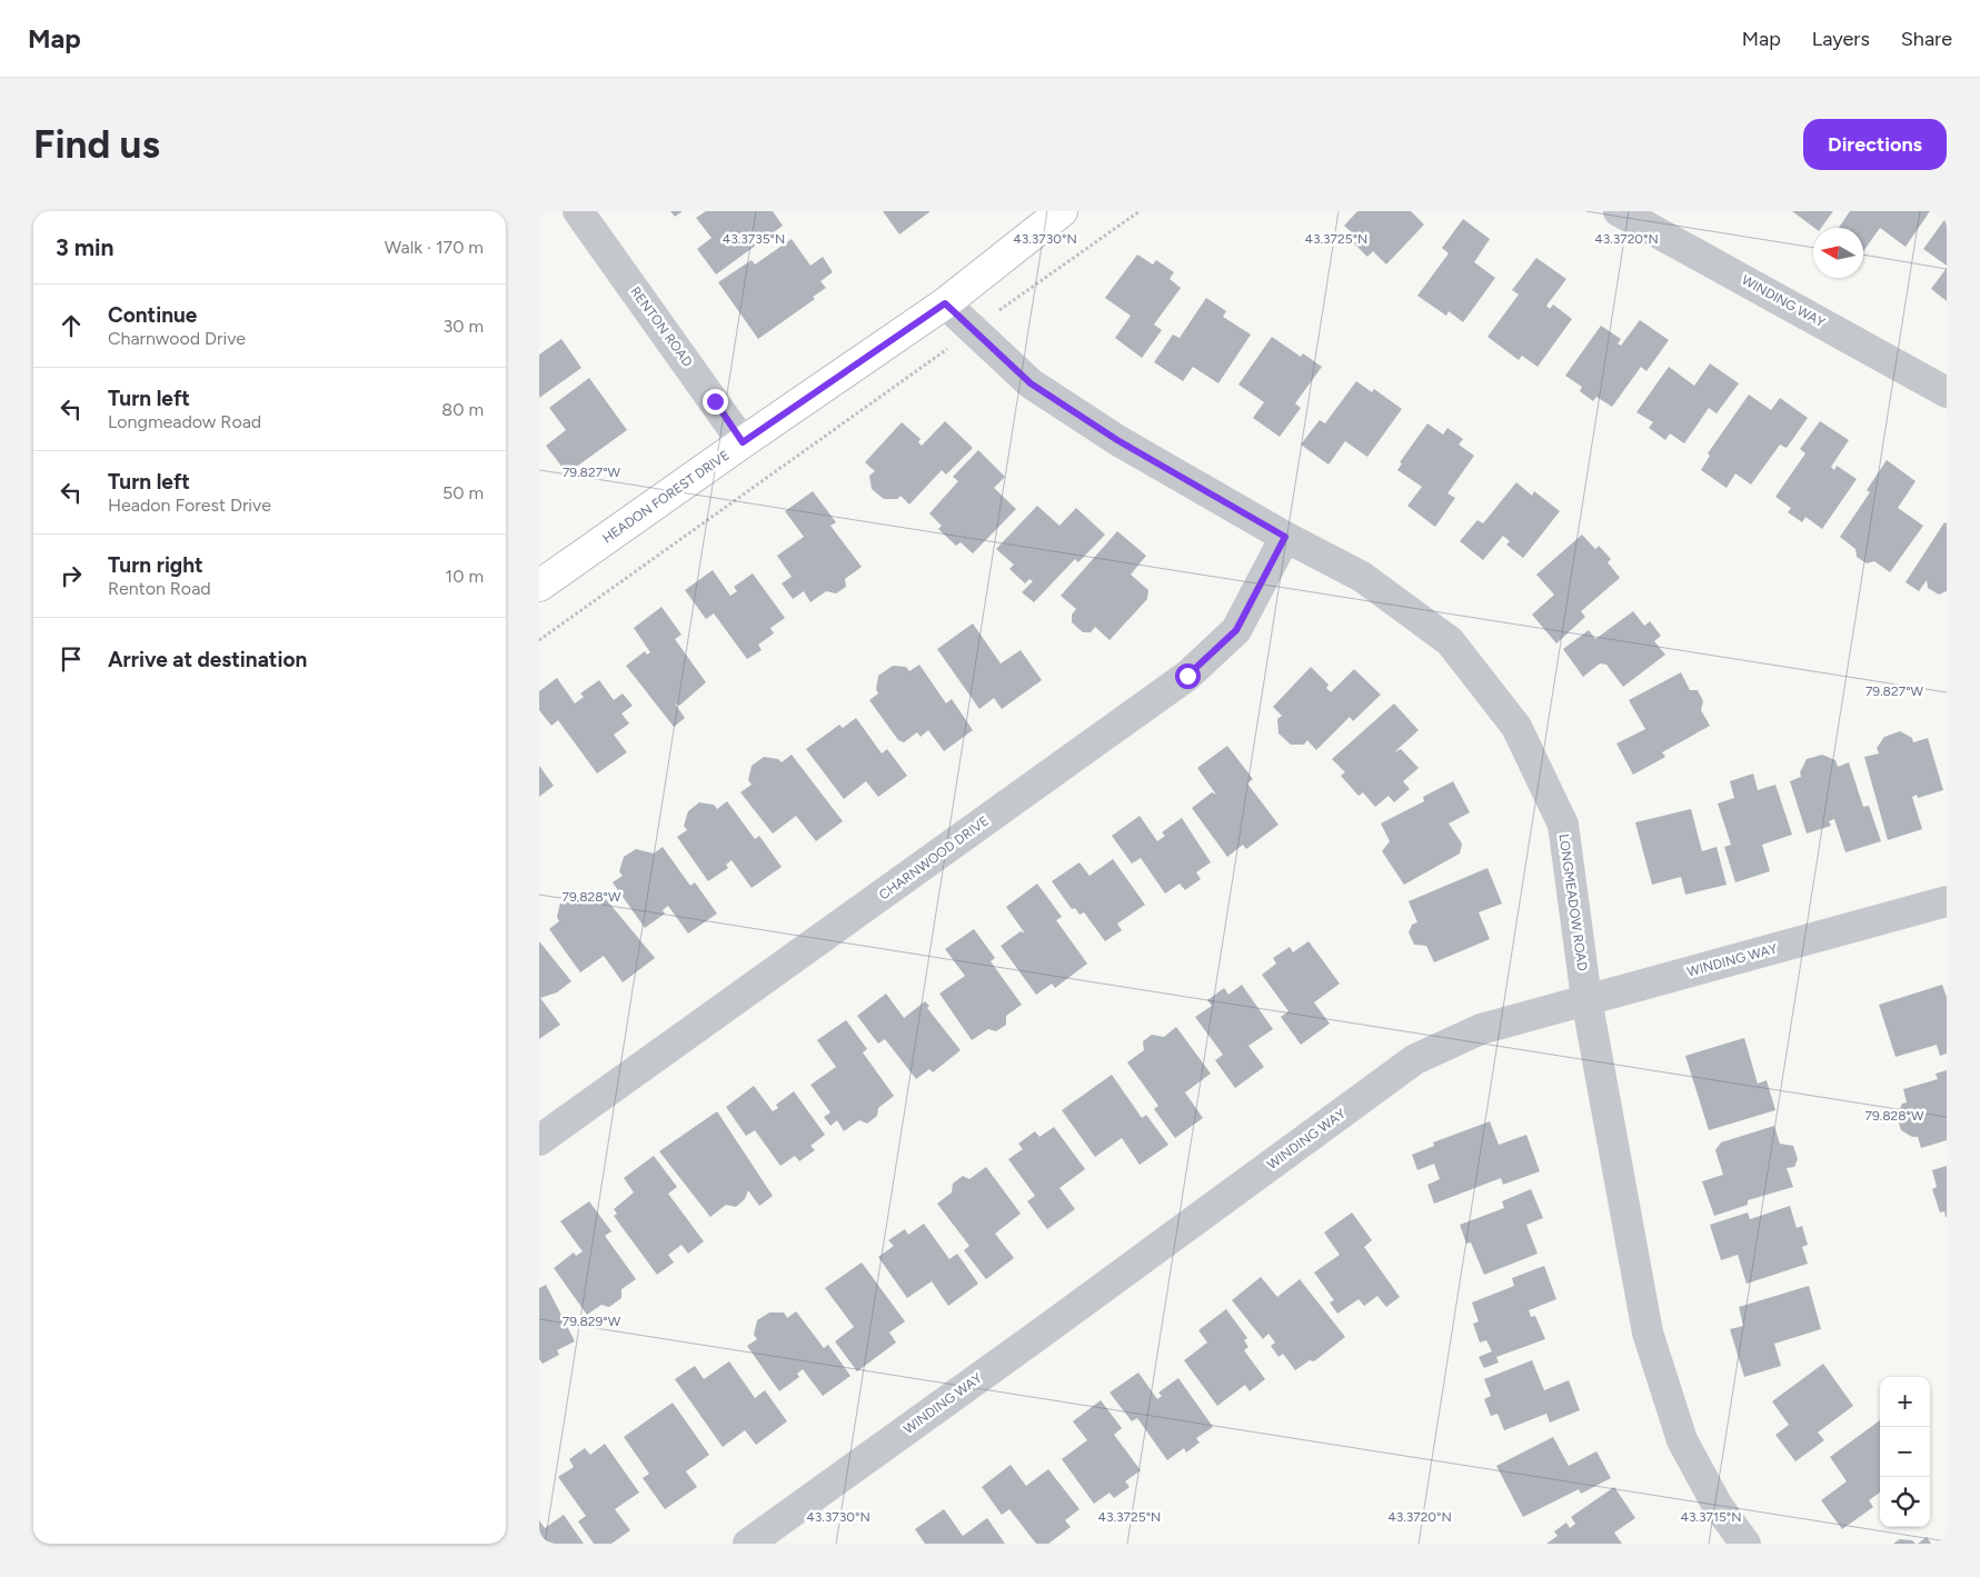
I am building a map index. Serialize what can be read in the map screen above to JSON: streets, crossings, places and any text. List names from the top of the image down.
{
  "streets": {
    "street": [
      "WINDING WAY",
      "RENTON ROAD",
      "HEADON FOREST DRIVE",
      "CHARNWOOD DRIVE",
      "LONGMEADOW ROAD"
    ]
  },
  "crossings": [
    ["WINDING WAY", "LONGMEADOW ROAD"],
    ["RENTON ROAD", "HEADON FOREST DRIVE"],
    ["HEADON FOREST DRIVE", "LONGMEADOW ROAD"],
    ["CHARNWOOD DRIVE", "LONGMEADOW ROAD"]
  ],
  "north": "left",
  "page": {
    "header": "Map",
    "nav": ["Map", "Layers", "Share"],
    "buttons": "Directions",
    "title": "Find us",
    "heading": ["3 min", "Walk · 170 m"],
    "list": [
      ["Continue", "Charnwood Drive", "30 m"],
      ["Turn left", "Longmeadow Road", "80 m"],
      ["Turn left", "Headon Forest Drive", "50 m"],
      ["Turn right", "Renton Road", "10 m"],
      "Arrive at destination"
    ],
    "map_buttons": ["+", "−"]
  },
  "coordinates": [
    "43.3735°N",
    "43.3730°N",
    "43.3725°N",
    "43.3720°N",
    "79.827°W",
    "79.828°W",
    "79.829°W",
    "43.3715°N"
  ]
}
